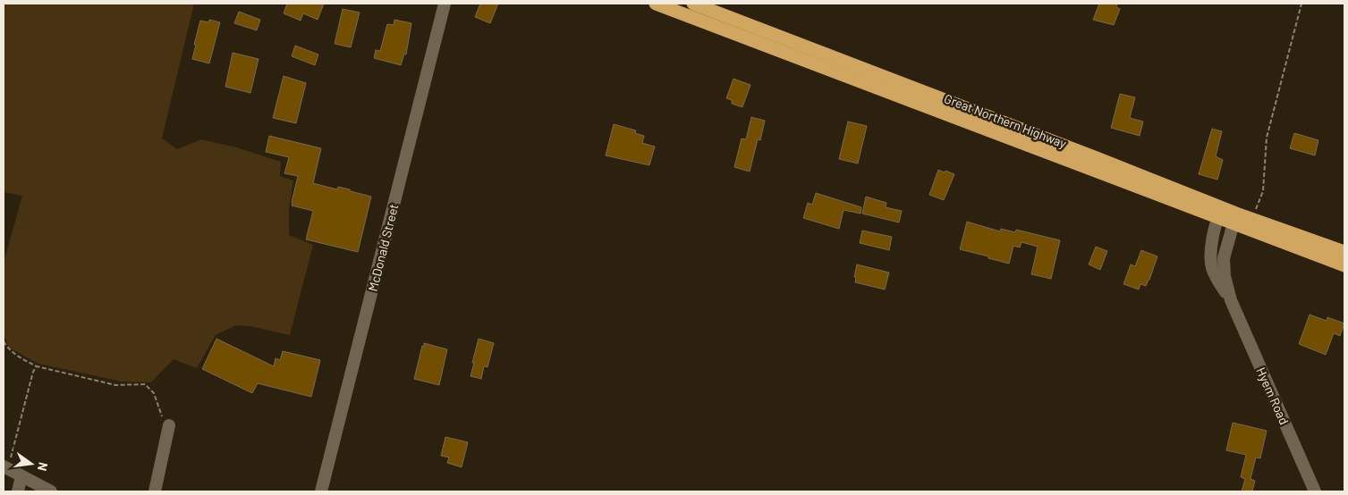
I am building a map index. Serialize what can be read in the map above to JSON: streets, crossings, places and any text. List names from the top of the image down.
{
  "streets": {
    "highway": ["Great Northern Highway"],
    "street": ["McDonald Street", "Hyem Road"]
  },
  "crossings": [
    ["Great Northern Highway", "Hyem Road"]
  ],
  "north": "right"
}
